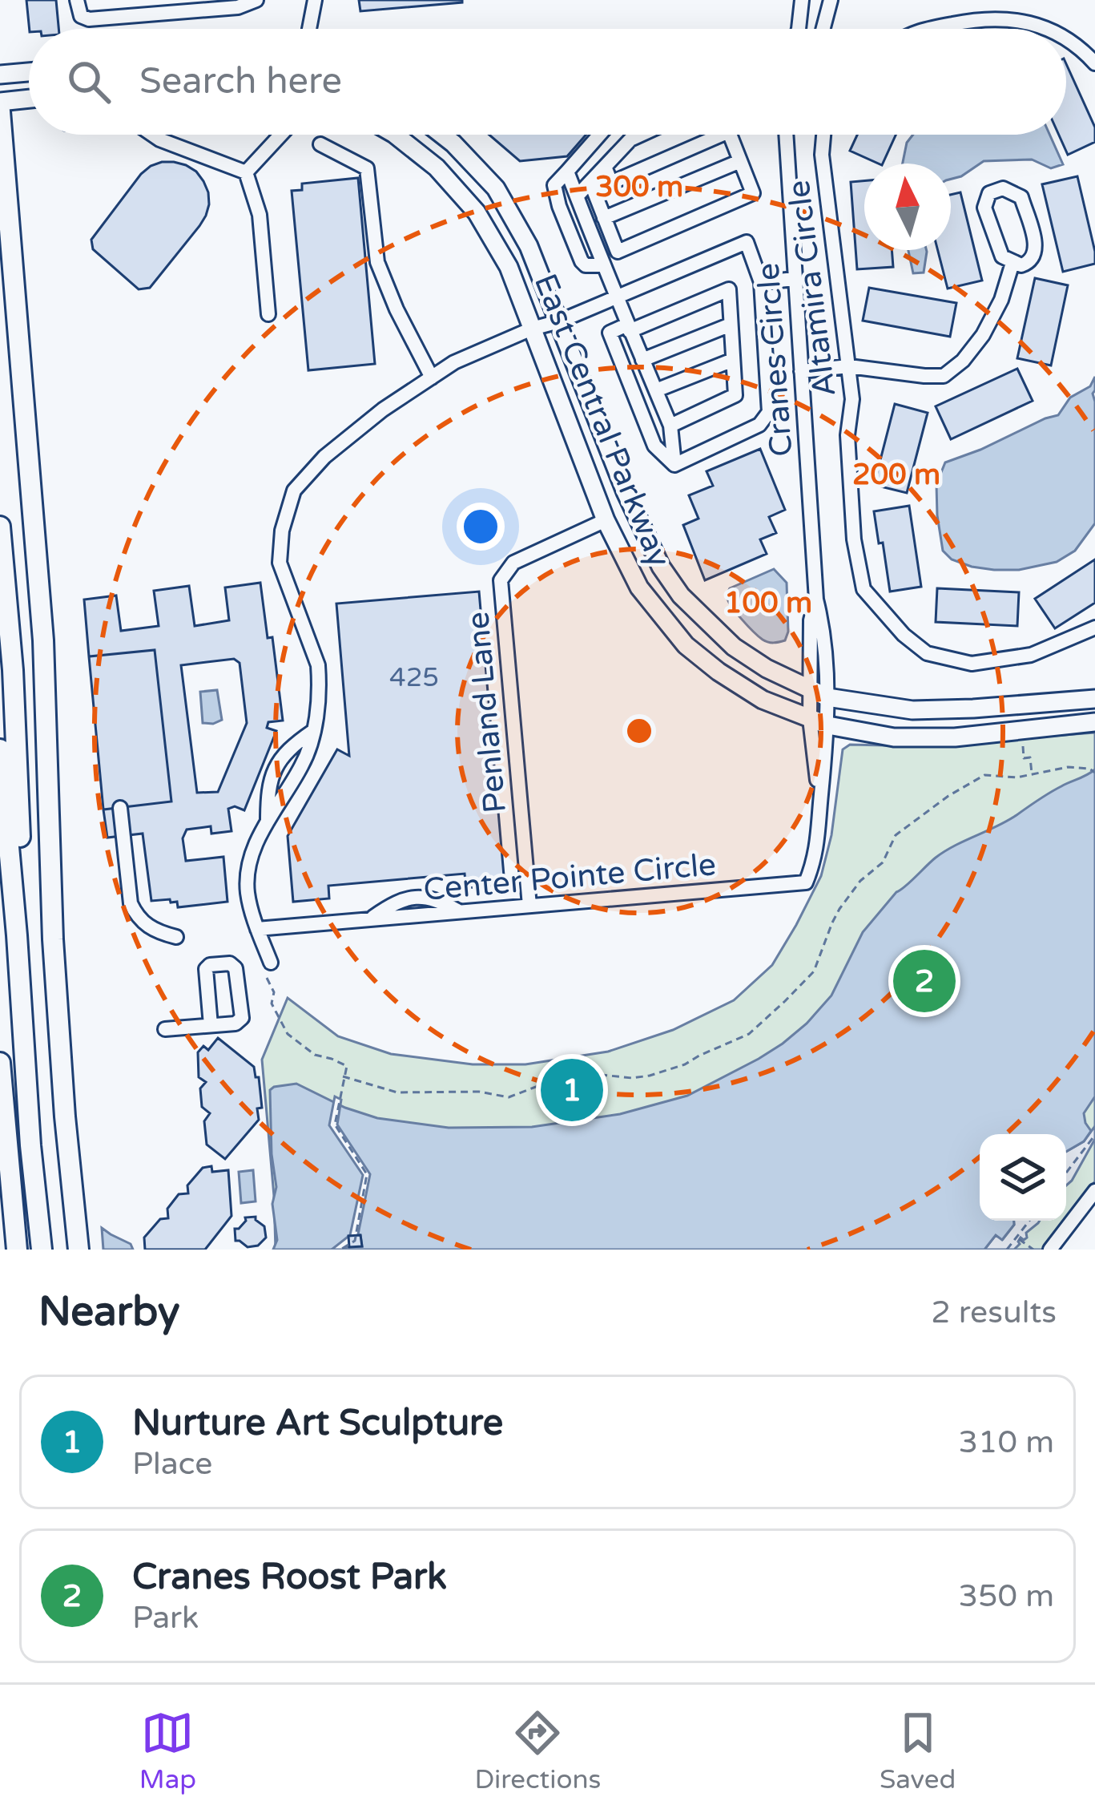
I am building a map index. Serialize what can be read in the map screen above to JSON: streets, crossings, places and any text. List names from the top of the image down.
{
  "streets": {
    "main road": ["East Central Parkway"],
    "street": [
      "Altamira Circle",
      "Cranes Circle",
      "Penland Lane",
      "Center Pointe Circle"
    ]
  },
  "crossings": [
    ["Cranes Circle", "East Central Parkway"],
    ["Cranes Circle", "Center Pointe Circle"],
    ["East Central Parkway", "Penland Lane"],
    ["East Central Parkway", "Center Pointe Circle"],
    ["Penland Lane", "Center Pointe Circle"]
  ],
  "house_numbers": ["425"],
  "north": "top",
  "page": {
    "search": "Search here",
    "pins": ["2", "1"],
    "heading": ["Nearby", "2 results"],
    "list": [
      {
        "mark": "1",
        "name": "Nurture Art Sculpture",
        "note": "Place",
        "value": "310 m"
      },
      {
        "mark": "2",
        "name": "Cranes Roost Park",
        "note": "Park",
        "value": "350 m"
      }
    ],
    "nav": ["Map", "Directions", "Saved"]
  },
  "rings": ["300 m", "200 m", "100 m"]
}
